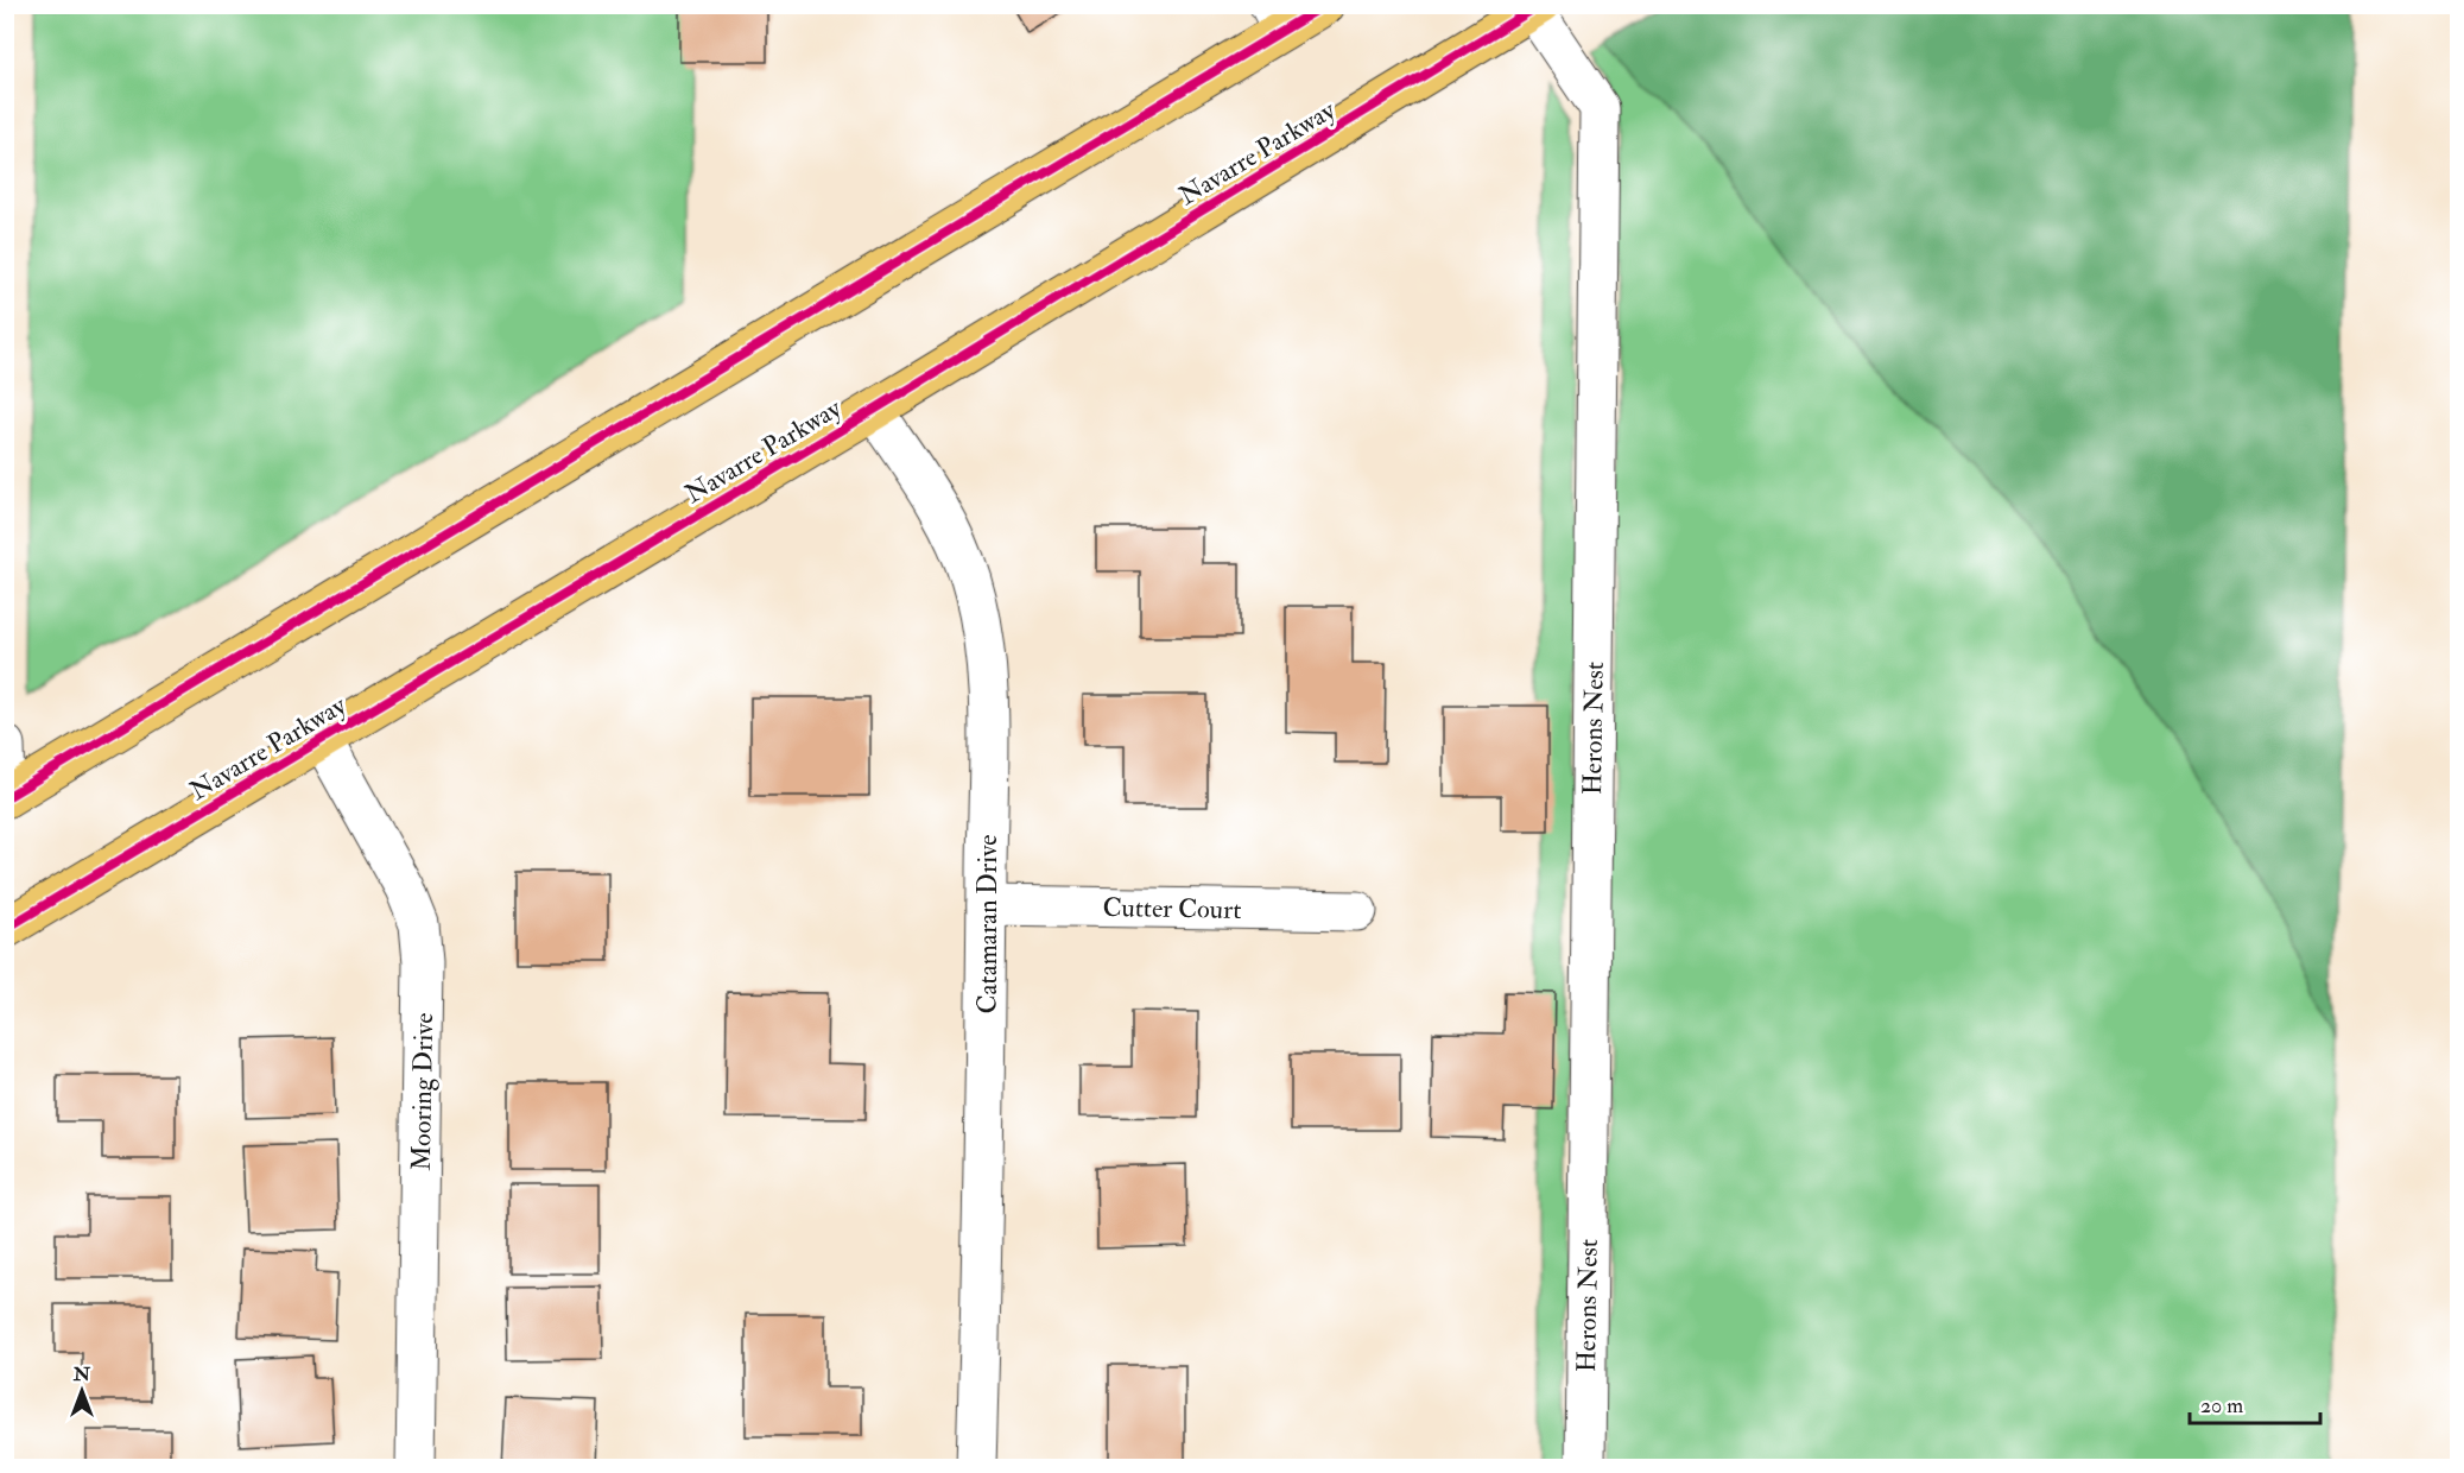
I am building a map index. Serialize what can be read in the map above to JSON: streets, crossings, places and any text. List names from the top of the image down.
{
  "streets": {
    "highway": ["Navarre Parkway"],
    "street": [
      "Herons Nest",
      "Cutter Court",
      "Catamaran Drive",
      "Mooring Drive"
    ]
  },
  "crossings": [
    ["Navarre Parkway", "Herons Nest"],
    ["Navarre Parkway", "Catamaran Drive"],
    ["Navarre Parkway", "Mooring Drive"],
    ["Cutter Court", "Catamaran Drive"]
  ],
  "scale_bar": "20 m",
  "north": "top"
}
